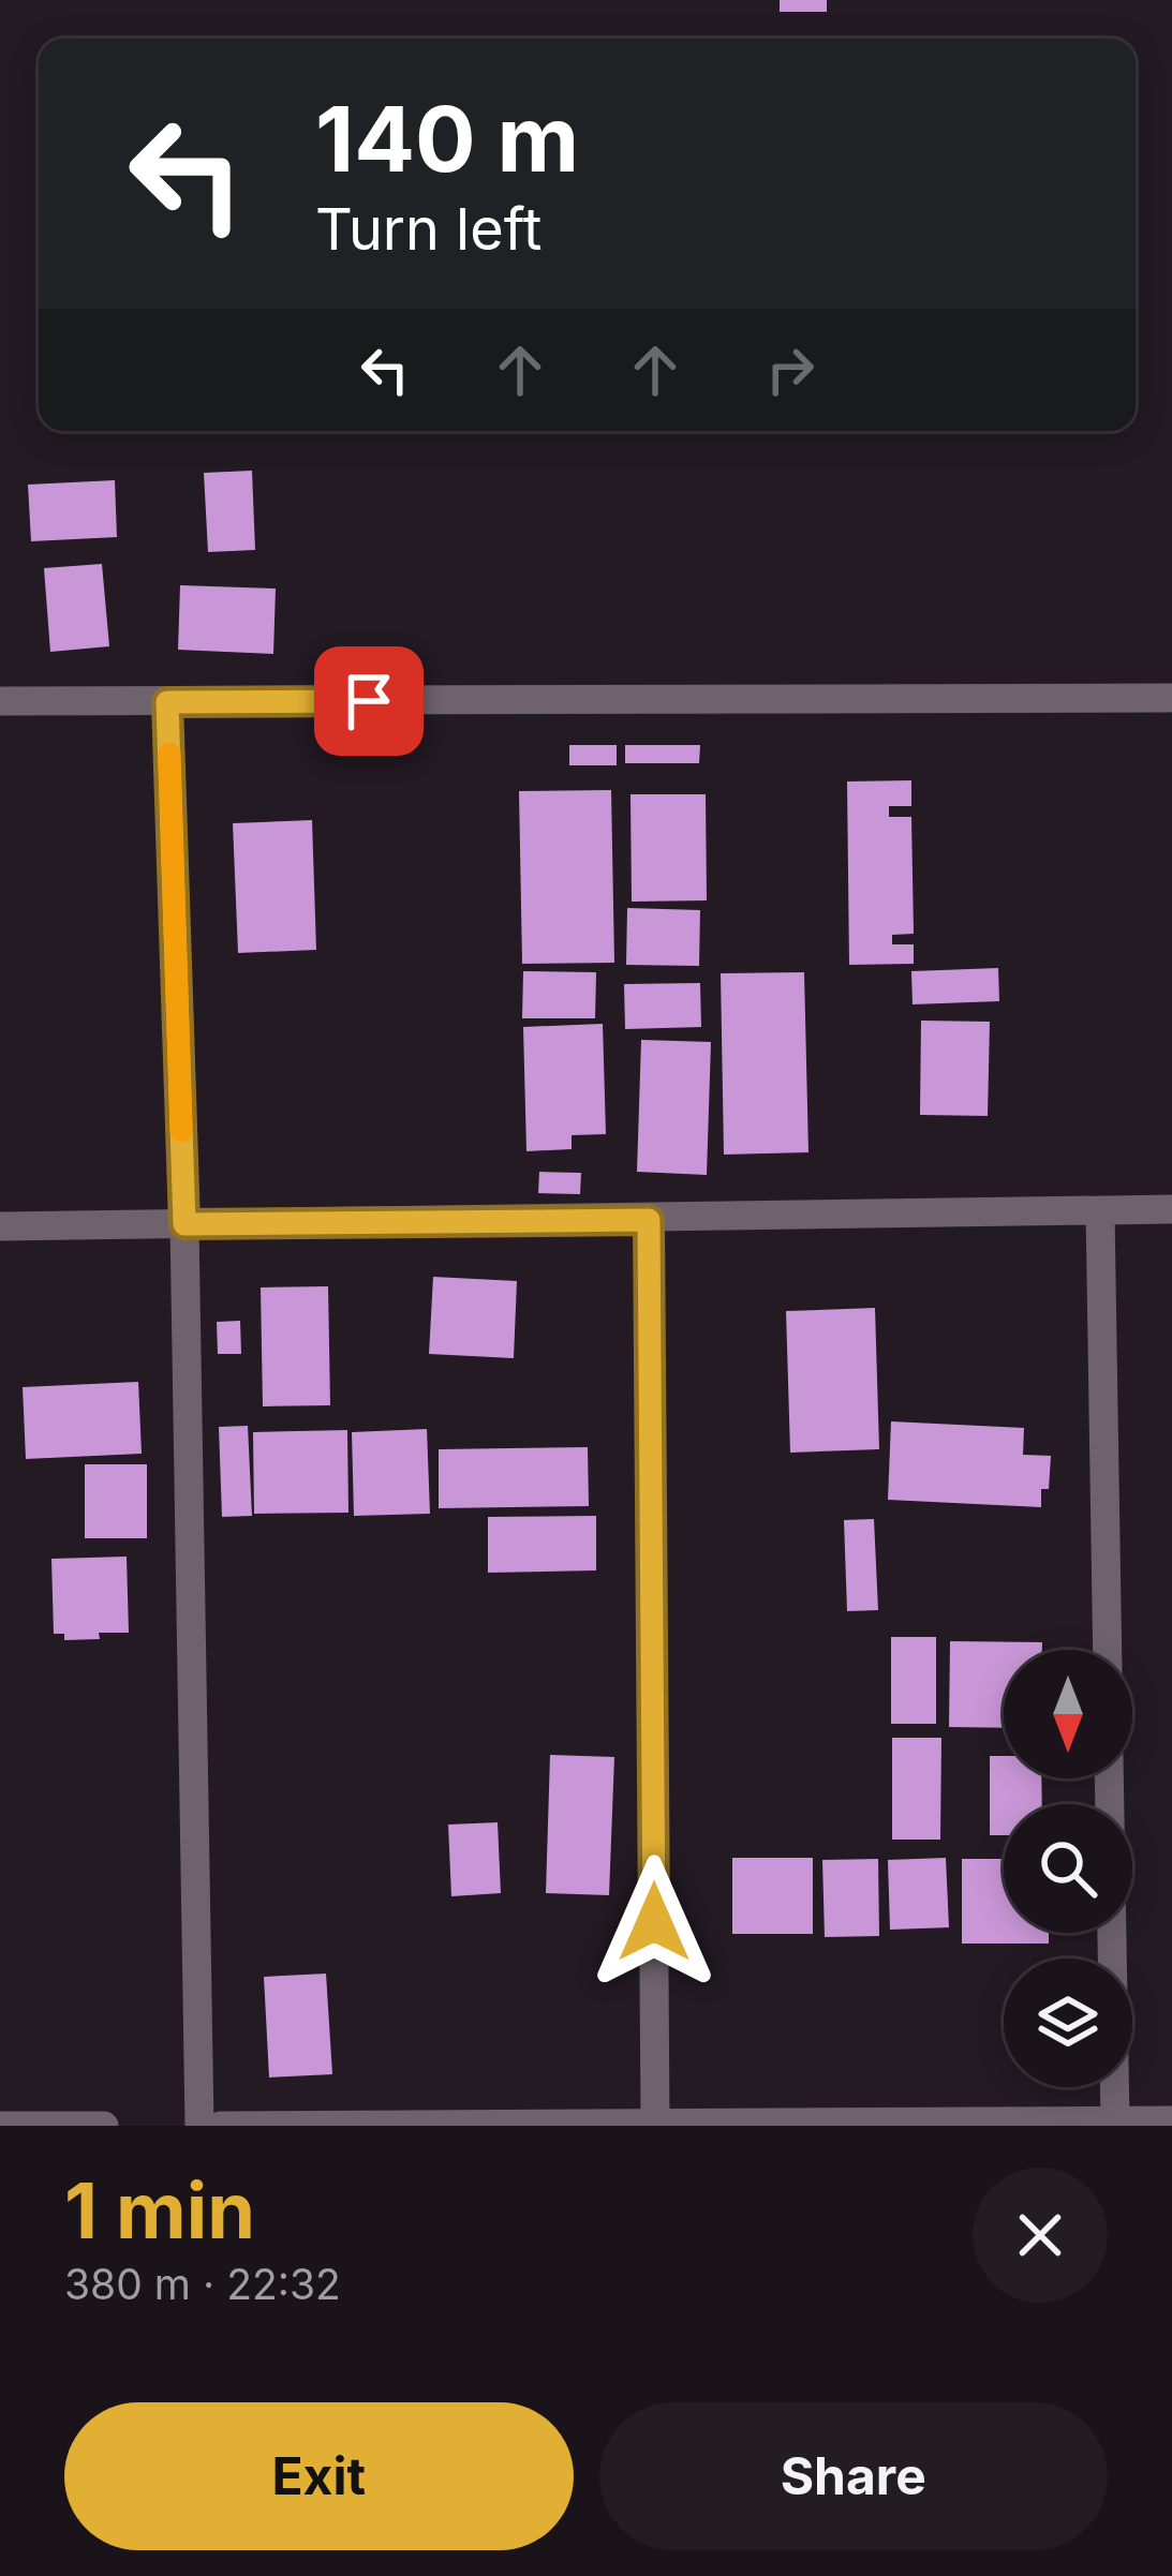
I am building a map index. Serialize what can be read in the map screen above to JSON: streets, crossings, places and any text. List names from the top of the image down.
{
  "north": "bottom",
  "page": {
    "turn": ["140 m", "Turn left"],
    "heading": ["1 min", "380 m · 22:32"],
    "buttons": ["Exit", "Share"]
  }
}
